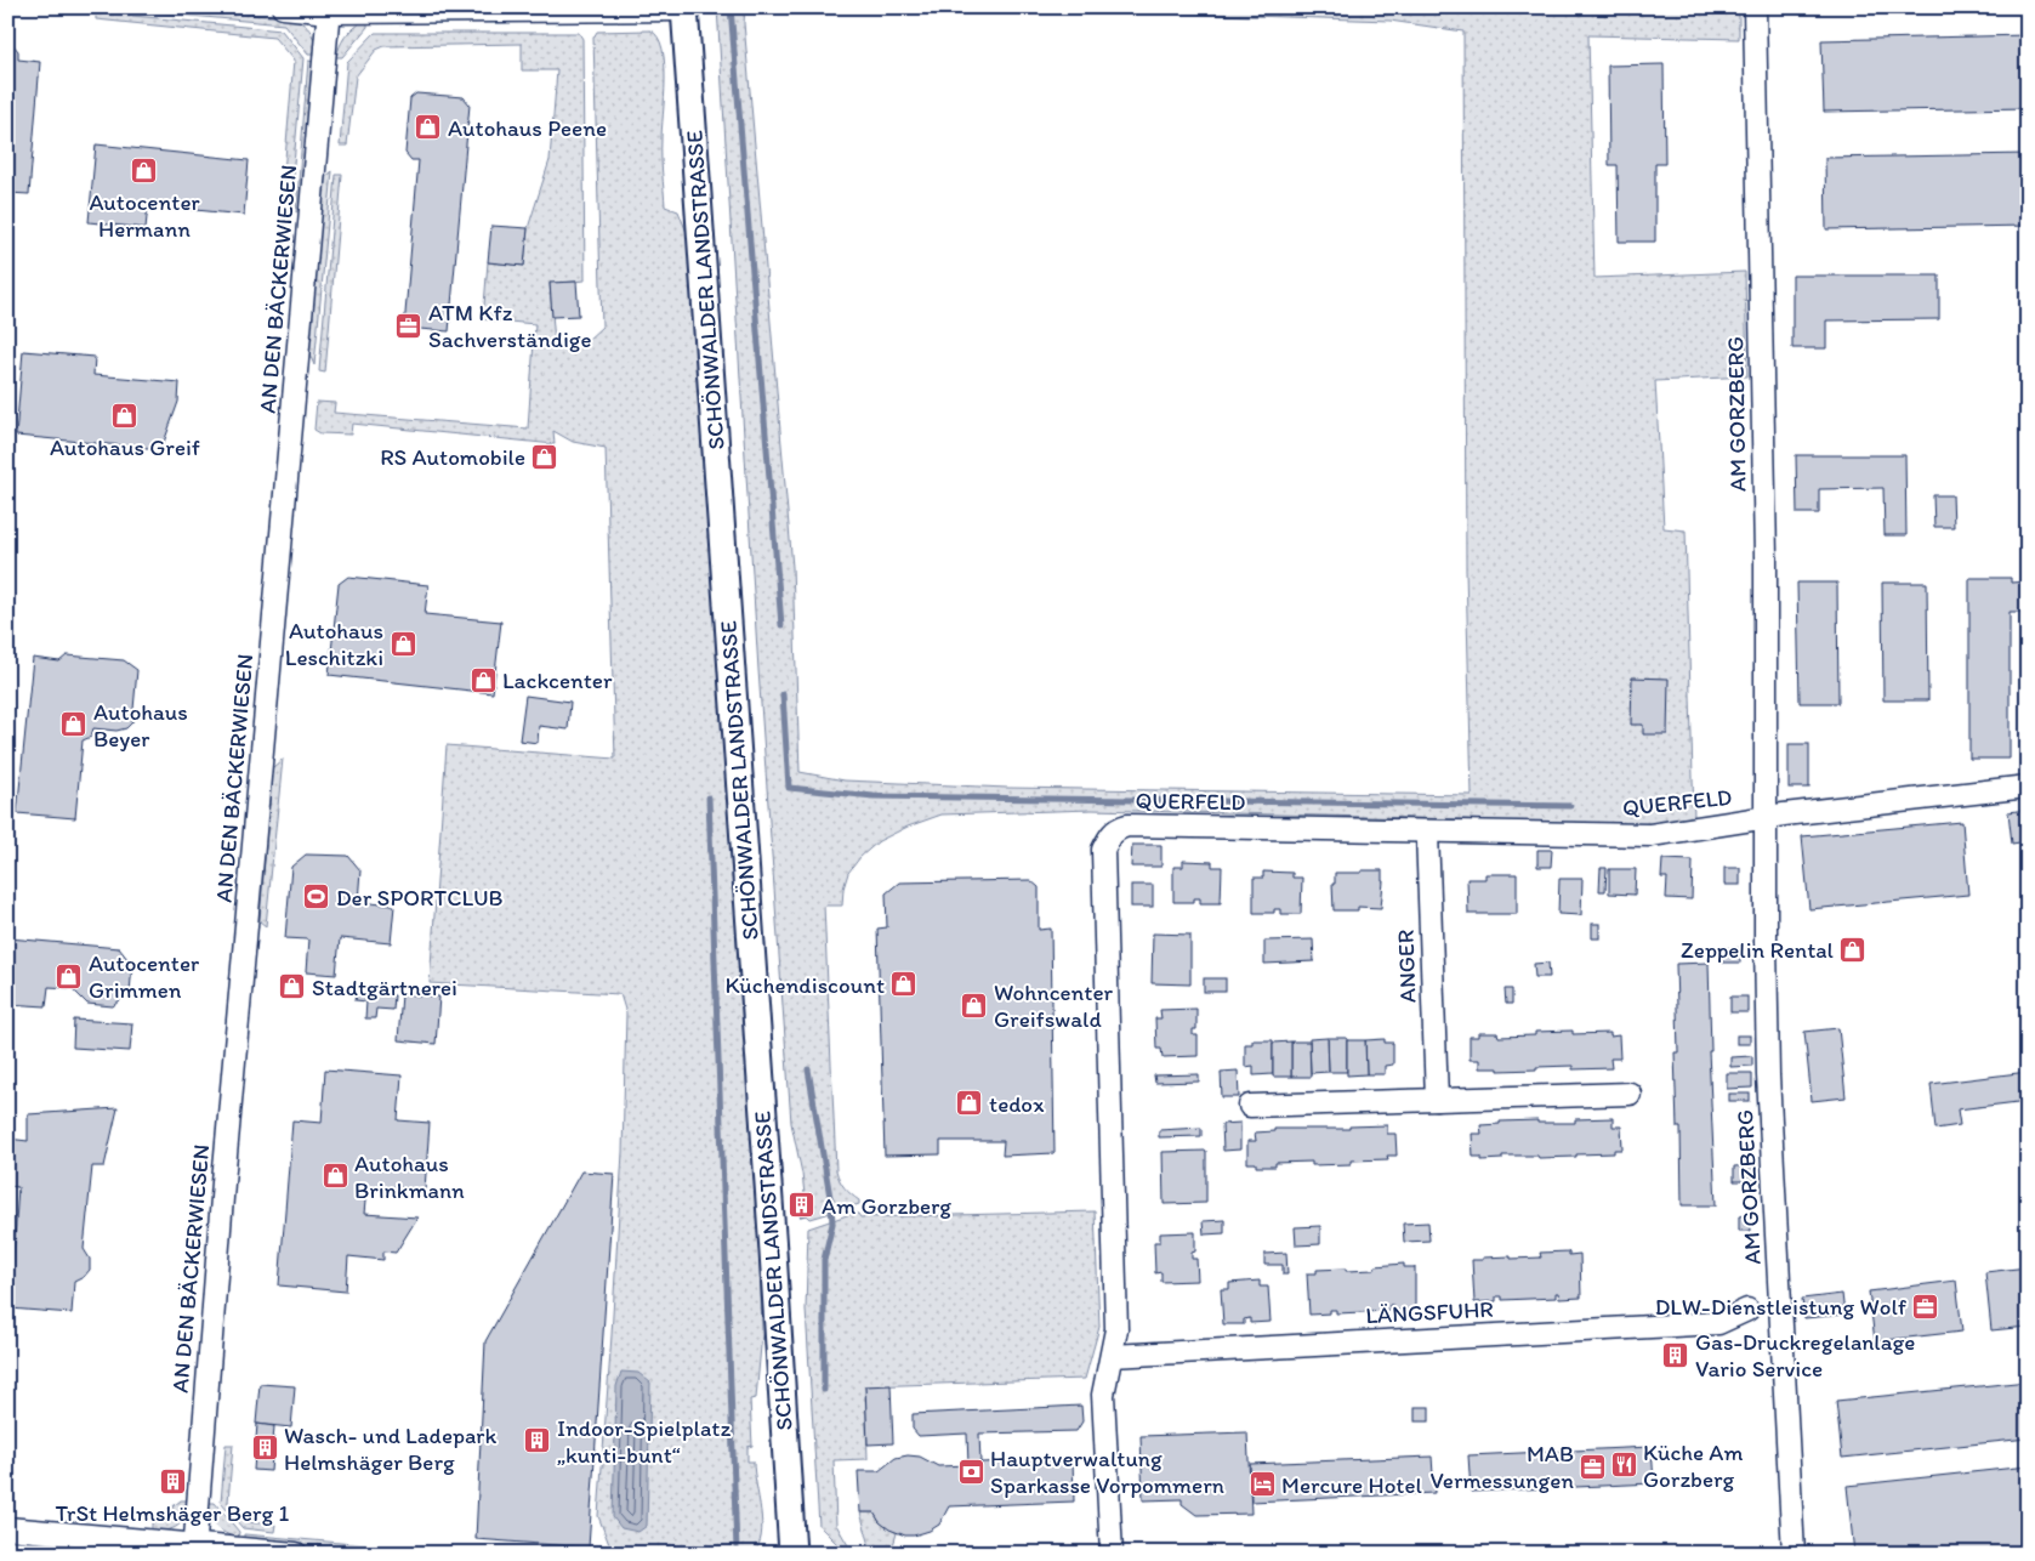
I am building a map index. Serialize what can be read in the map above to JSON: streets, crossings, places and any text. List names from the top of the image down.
{
  "streets": {
    "main road": ["SCHÖNWALDER LANDSTRASSE"],
    "street": [
      "AN DEN BÄCKERWIESEN",
      "AM GORZBERG",
      "QUERFELD",
      "ANGER",
      "LÄNGSFUHR"
    ]
  },
  "crossings": [
    ["AM GORZBERG", "QUERFELD"],
    ["QUERFELD", "ANGER"],
    ["QUERFELD", "LÄNGSFUHR"]
  ],
  "places": {
    "shop": [
      "Autohaus Peene",
      "Autocenter Hermann",
      "Autohaus Greif",
      "RS Automobile",
      "Autohaus Leschitzki",
      "Lackcenter",
      "Autohaus Beyer",
      "Zeppelin Rental",
      "Autocenter Grimmen",
      "Küchendiscount",
      "Stadtgärtnerei",
      "Wohncenter Greifswald",
      "tedox",
      "Autohaus Brinkmann"
    ],
    "office": ["ATM Kfz Sachverständige", "DLW-Dienstleistung Wolf", "MAB Vermessungen"],
    "sports": ["Der SPORTCLUB"],
    "building": [
      "Am Gorzberg",
      "Gas-Druckregelanlage Vario Service",
      "Indoor-Spielplatz „kunti-bunt“",
      "Wasch- und Ladepark Helmshäger Berg",
      "TrSt Helmshäger Berg 1"
    ],
    "restaurant": ["Küche Am Gorzberg"],
    "bank": ["Hauptverwaltung Sparkasse Vorpommern"],
    "hotel": ["Mercure Hotel"]
  }
}
